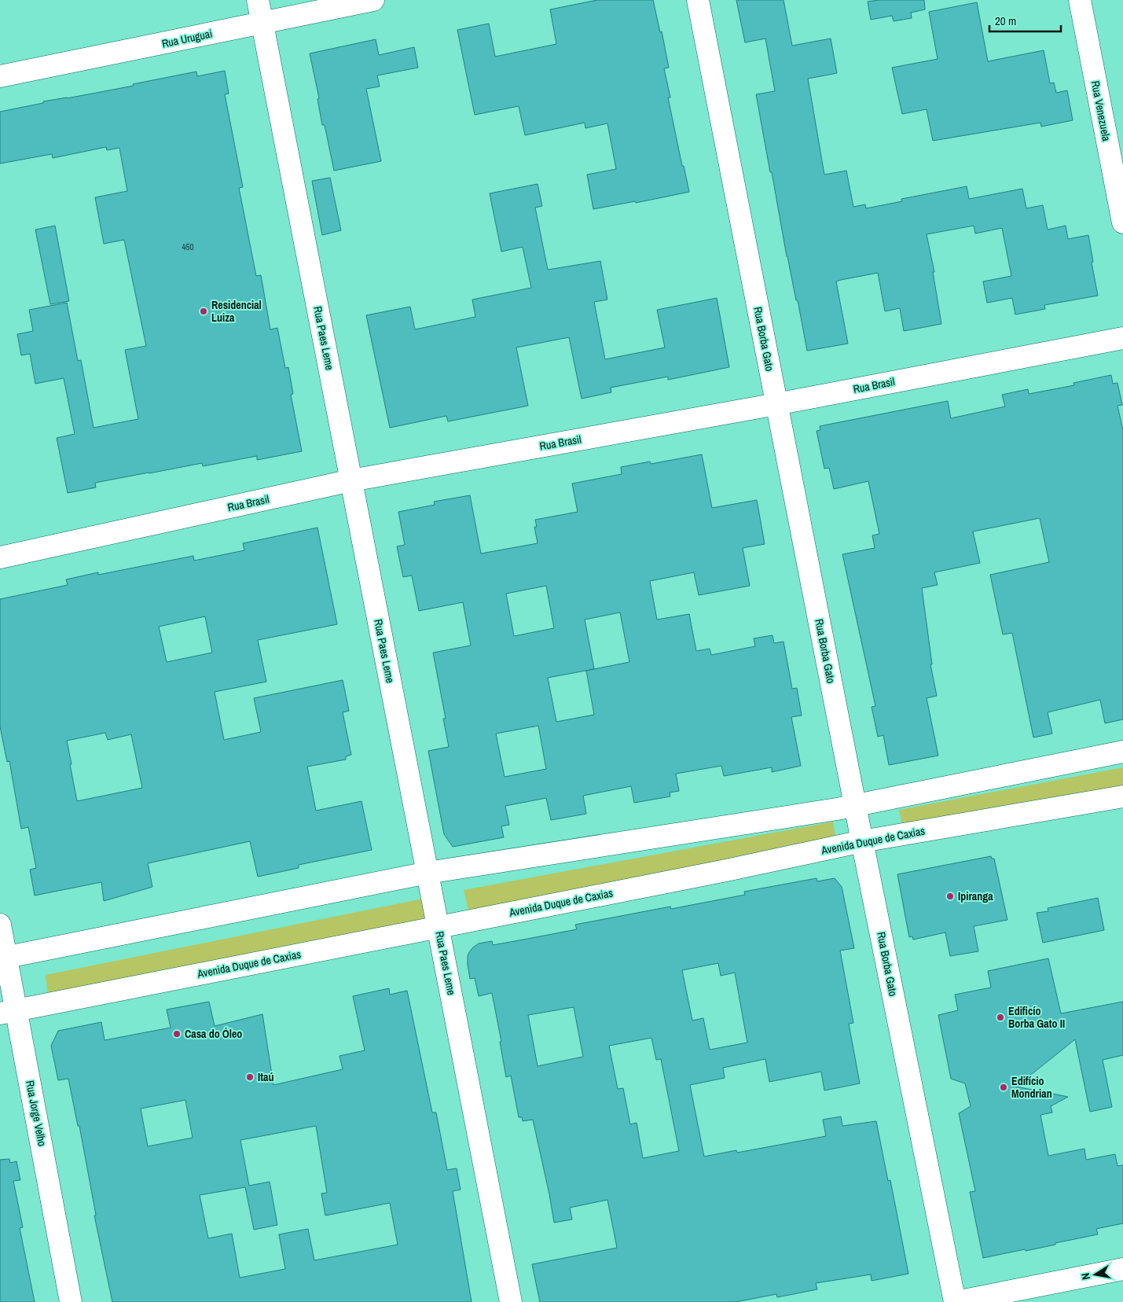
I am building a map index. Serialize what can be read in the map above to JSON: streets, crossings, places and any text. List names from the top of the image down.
{
  "streets": {
    "street": [
      "Rua Uruguai",
      "Rua Venezuela",
      "Rua Paes Leme",
      "Rua Borba Gato",
      "Rua Brasil",
      "Avenida Duque de Caxias",
      "Rua Jorge Velho"
    ]
  },
  "crossings": [
    ["Rua Uruguai", "Rua Paes Leme"],
    ["Rua Paes Leme", "Rua Brasil"],
    ["Rua Paes Leme", "Avenida Duque de Caxias"],
    ["Rua Borba Gato", "Rua Brasil"],
    ["Rua Borba Gato", "Avenida Duque de Caxias"],
    ["Avenida Duque de Caxias", "Rua Jorge Velho"]
  ],
  "places": [
    "Residencial Luiza",
    "Ipiranga",
    "Edificío Borba Gato II",
    "Casa do Óleo",
    "Itaú",
    "Edifício Mondrian"
  ],
  "house_numbers": ["450"],
  "scale_bar": "20 m",
  "north": "left"
}
